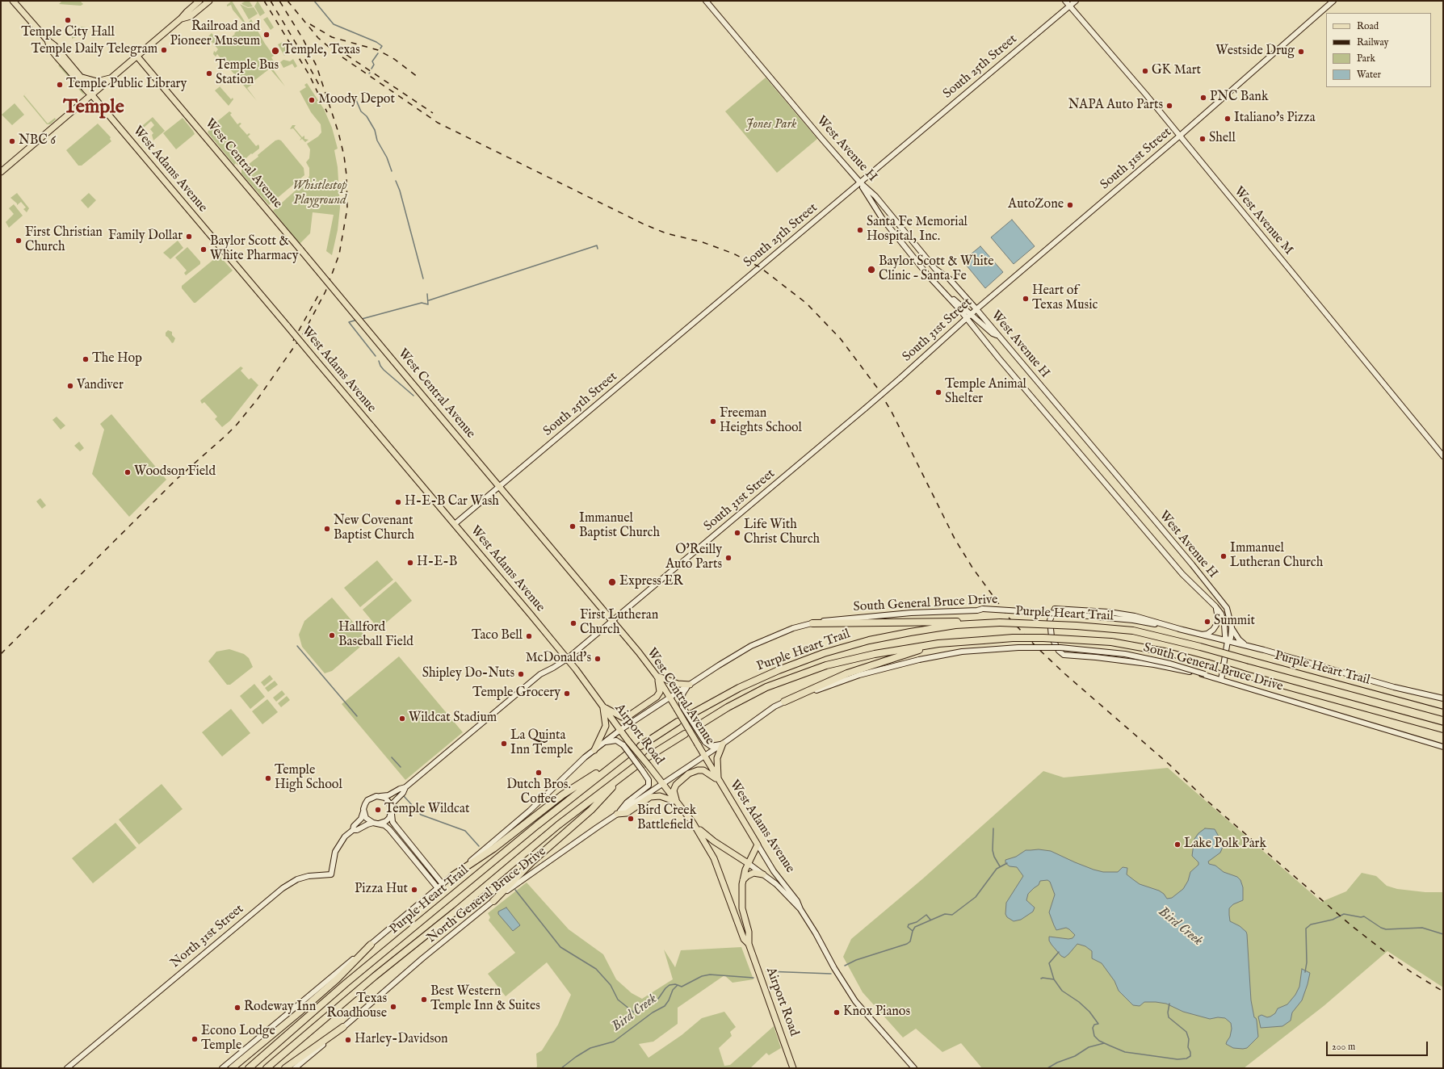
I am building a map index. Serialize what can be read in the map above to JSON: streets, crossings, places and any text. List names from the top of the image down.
{
  "streets": {
    "highway": ["Purple Heart Trail"],
    "main road": [
      "South 25th Street",
      "West Avenue H",
      "South 31st Street",
      "West Central Avenue",
      "West Adams Avenue",
      "West Avenue M",
      "South General Bruce Drive",
      "Airport Road",
      "North General Bruce Drive",
      "North 31st Street"
    ]
  },
  "crossings": [
    ["South 25th Street", "West Avenue H"],
    ["South 25th Street", "West Central Avenue"],
    ["South 25th Street", "West Adams Avenue"],
    ["South 25th Street", "West Avenue M"],
    ["West Avenue H", "South 31st Street"],
    ["West Avenue H", "South General Bruce Drive"],
    ["South 31st Street", "West Central Avenue"],
    ["South 31st Street", "West Avenue M"],
    ["West Central Avenue", "West Adams Avenue"],
    ["West Central Avenue", "South General Bruce Drive"],
    ["West Central Avenue", "North General Bruce Drive"],
    ["West Adams Avenue", "South General Bruce Drive"],
    ["West Adams Avenue", "Airport Road"],
    ["West Adams Avenue", "North General Bruce Drive"],
    ["South General Bruce Drive", "Airport Road"],
    ["South General Bruce Drive", "North General Bruce Drive"],
    ["Airport Road", "North General Bruce Drive"]
  ],
  "districts": ["Temple"],
  "water": ["Bird Creek"],
  "parks": ["Jones Park", "Whistlestop Playground"],
  "places": [
    "Temple City Hall",
    "Railroad and Pioneer Museum",
    "Temple Daily Telegram",
    "Temple, Texas",
    "Westside Drug",
    "GK Mart",
    "Temple Bus Station",
    "Temple Public Library",
    "PNC Bank",
    "Moody Depot",
    "NAPA Auto Parts",
    "Italiano's Pizza",
    "Shell",
    "NBC 6",
    "AutoZone",
    "Santa Fe Memorial Hospital, Inc.",
    "Family Dollar",
    "First Christian Church",
    "Baylor Scott & White Pharmacy",
    "Baylor Scott & White Clinic – Santa Fe",
    "Heart of Texas Music",
    "The Hop",
    "Vandiver",
    "Temple Animal Shelter",
    "Freeman Heights School",
    "Woodson Field",
    "H-E-B Car Wash",
    "Immanuel Baptist Church",
    "New Covenant Baptist Church",
    "Life With Christ Church",
    "Immanuel Lutheran Church",
    "O'Reilly Auto Parts",
    "H-E-B",
    "Express ER",
    "Summit",
    "First Lutheran Church",
    "Hallford Baseball Field",
    "Taco Bell",
    "McDonald's",
    "Shipley Do-Nuts",
    "Temple Grocery",
    "Wildcat Stadium",
    "La Quinta Inn Temple",
    "Dutch Bros. Coffee",
    "Temple High School",
    "Temple Wildcat",
    "Bird Creek Battlefield",
    "Lake Polk Park",
    "Pizza Hut",
    "Best Western Temple Inn & Suites",
    "Texas Roadhouse",
    "Rodeway Inn",
    "Knox Pianos",
    "Econo Lodge Temple",
    "Harley-Davidson"
  ],
  "legend": [
    "Road",
    "Railway",
    "Park",
    "Water"
  ],
  "scale_bar": "200 m"
}
